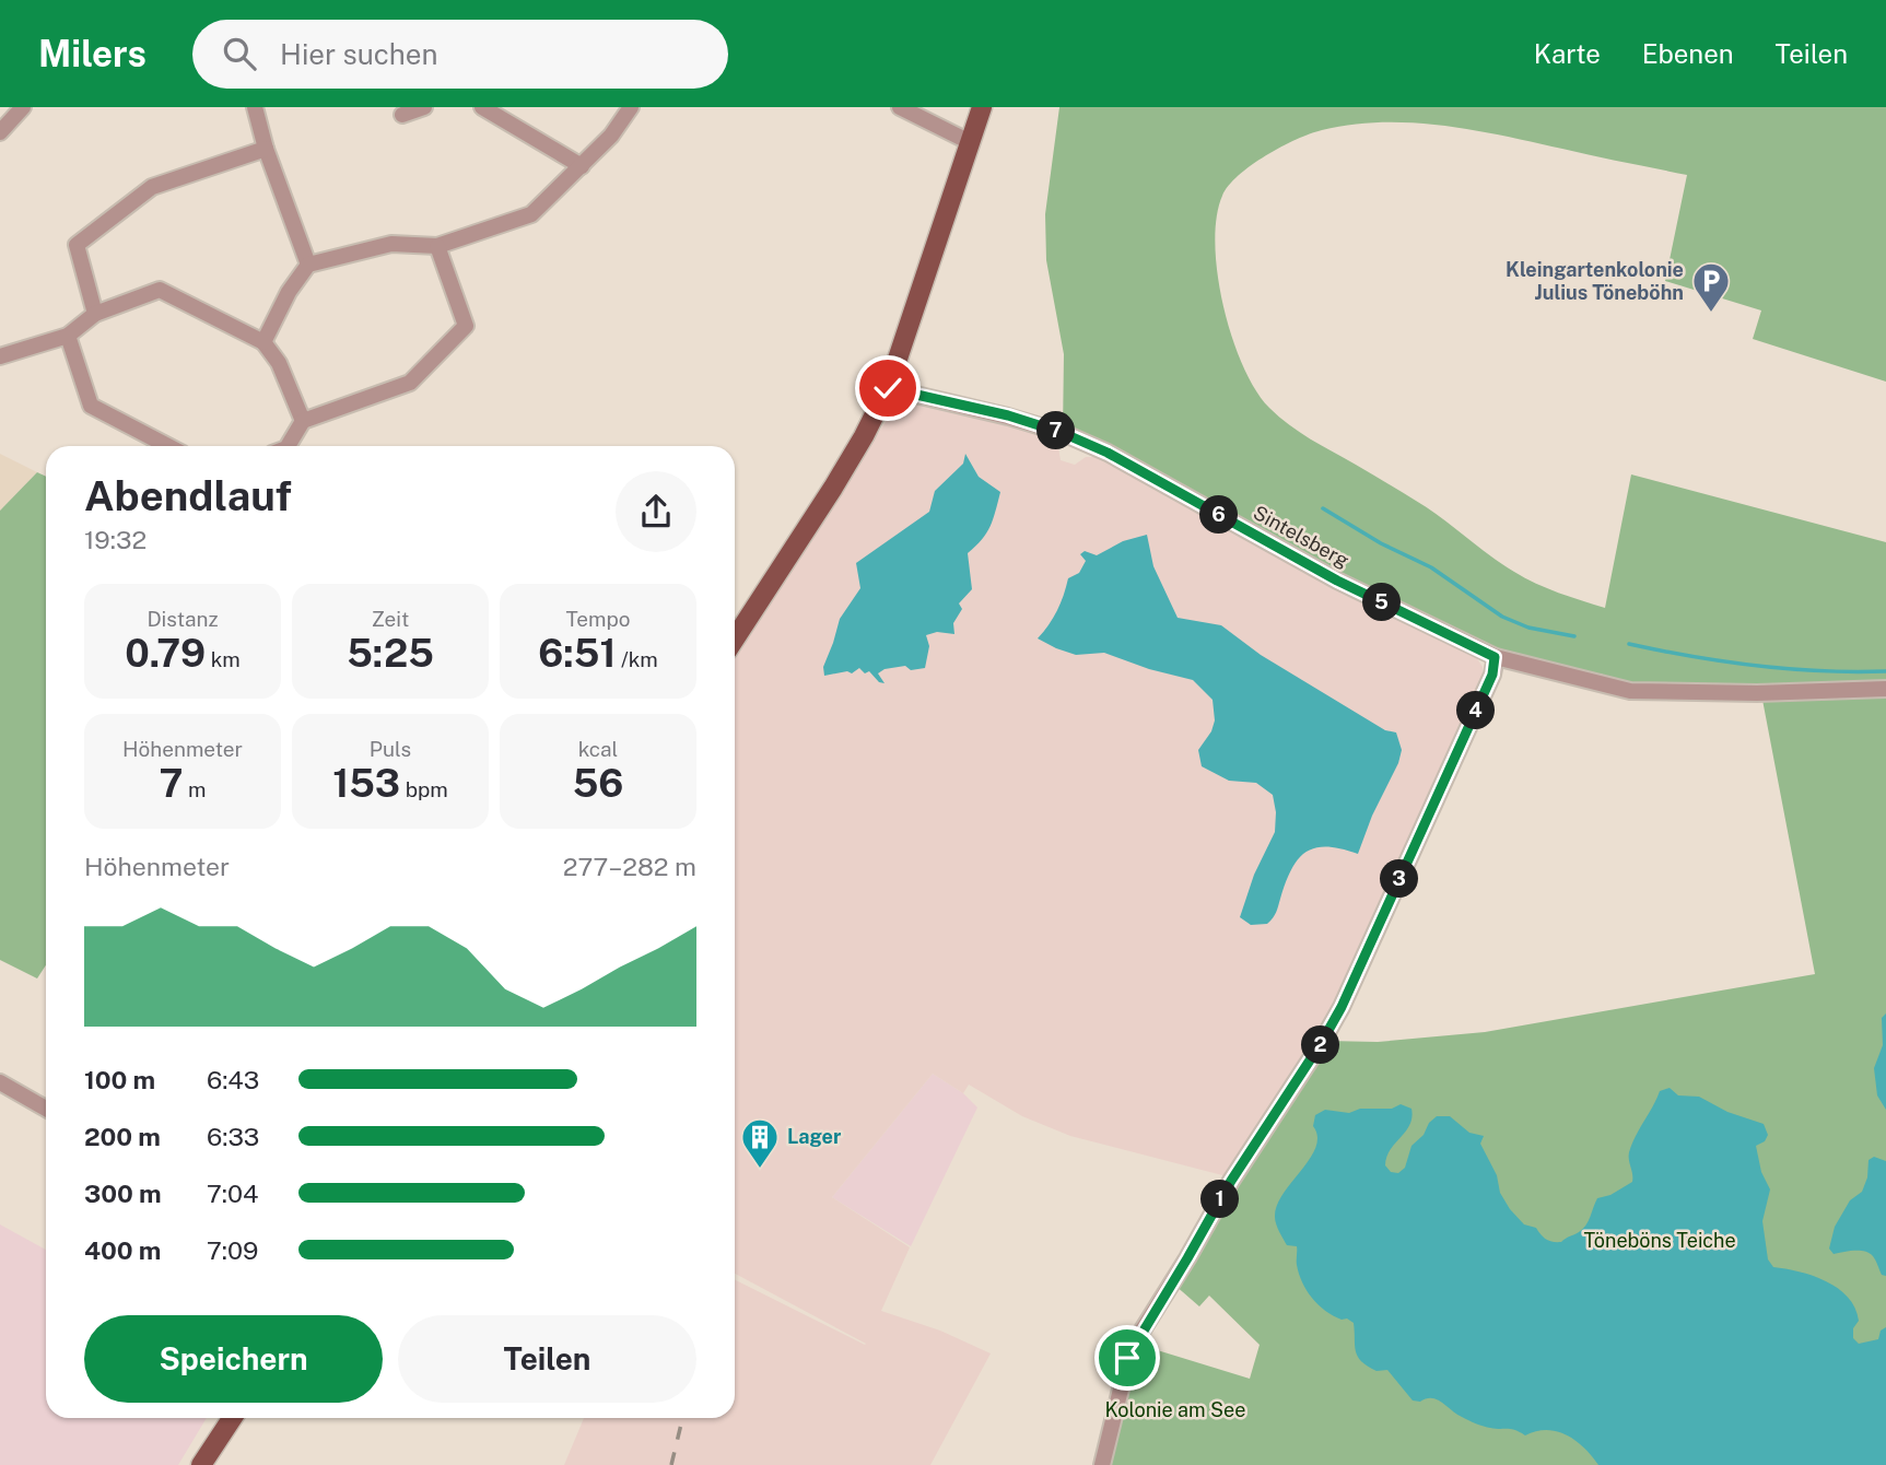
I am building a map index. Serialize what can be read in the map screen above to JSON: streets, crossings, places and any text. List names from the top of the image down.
{
  "streets": {
    "street": ["Sintelsberg"]
  },
  "parks": ["Töneböns Teiche", "Kolonie am See"],
  "places": {
    "parking": ["Kleingartenkolonie Julius Töneböhn"],
    "building": ["Lager"]
  },
  "page": {
    "header": "Milers",
    "search": "Hier suchen",
    "nav": ["Karte", "Ebenen", "Teilen"],
    "pins": [
      "7",
      "6",
      "5",
      "4",
      "3",
      "2",
      "1"
    ],
    "heading": ["Abendlauf", "19:32"],
    "stats": [
      ["Distanz", "0.79 km"],
      ["Zeit", "5:25"],
      ["Tempo", "6:51 /km"],
      ["Höhenmeter", "7 m"],
      ["Puls", "153 bpm"],
      ["kcal", "56"]
    ],
    "chart": ["Höhenmeter", "277–282 m"],
    "list": [
      {
        "name": "100 m",
        "note": "6:43"
      },
      {
        "name": "200 m",
        "note": "6:33"
      },
      {
        "name": "300 m",
        "note": "7:04"
      },
      {
        "name": "400 m",
        "note": "7:09"
      }
    ],
    "buttons": ["Speichern", "Teilen"]
  }
}
